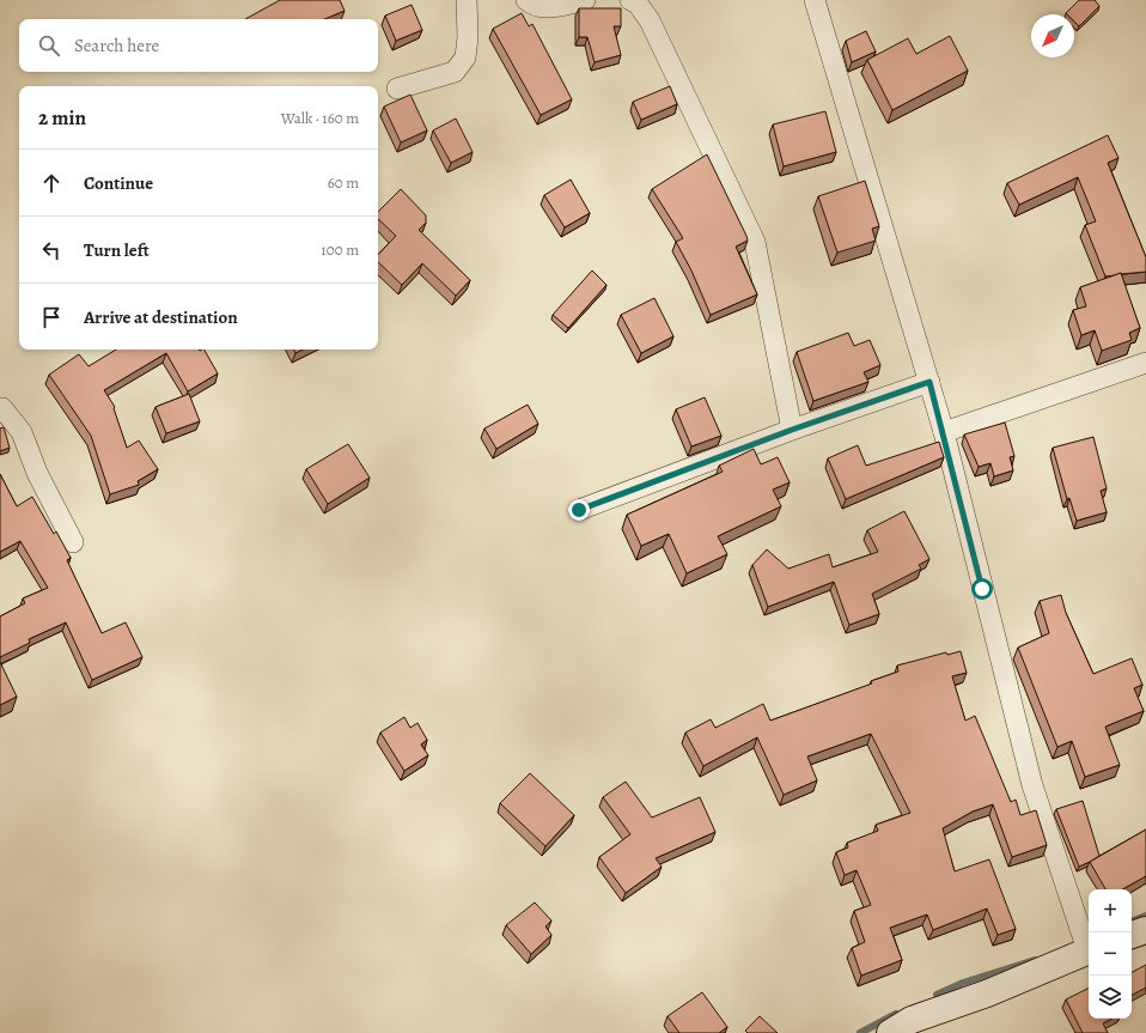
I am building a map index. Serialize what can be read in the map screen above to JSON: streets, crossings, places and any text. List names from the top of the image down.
{
  "north": "bottom left",
  "page": {
    "search": "Search here",
    "heading": ["2 min", "Walk · 160 m"],
    "list": [
      ["Continue", "60 m"],
      ["Turn left", "100 m"],
      "Arrive at destination"
    ],
    "map_buttons": ["+", "−"]
  }
}
